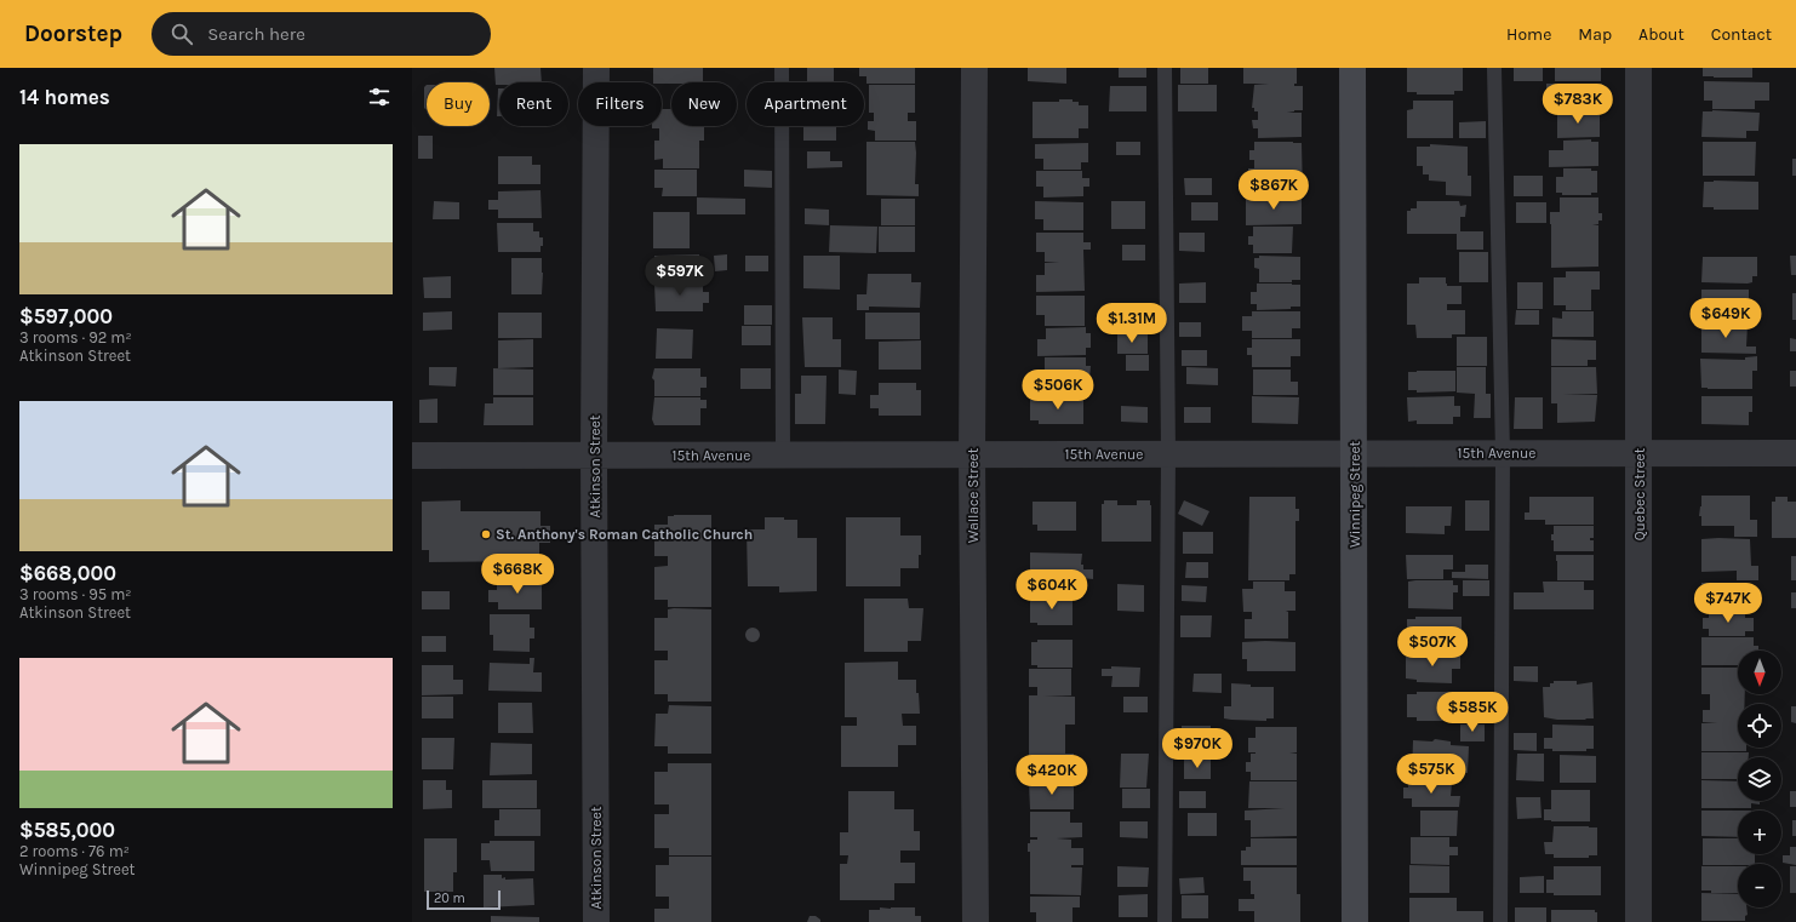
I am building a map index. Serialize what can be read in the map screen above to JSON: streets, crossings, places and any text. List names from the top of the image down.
{
  "streets": {
    "street": [
      "15th Avenue",
      "Atkinson Street",
      "Winnipeg Street",
      "Quebec Street",
      "Wallace Street"
    ]
  },
  "crossings": [
    ["15th Avenue", "Atkinson Street"],
    ["15th Avenue", "Winnipeg Street"],
    ["15th Avenue", "Quebec Street"],
    ["15th Avenue", "Wallace Street"]
  ],
  "places": ["St. Anthony's Roman Catholic Church"],
  "scale_bar": "20 m",
  "north": "bottom",
  "page": {
    "header": "Doorstep",
    "search": "Search here",
    "nav": [
      "Home",
      "Map",
      "About",
      "Contact"
    ],
    "heading": "14 homes",
    "chip": [
      "Buy",
      "Rent",
      "Filters",
      "New",
      "Apartment"
    ],
    "price": [
      "$783K",
      "$867K",
      "$597K",
      "$649K",
      "$1.31M",
      "$506K",
      "$668K",
      "$604K",
      "$747K",
      "$507K",
      "$585K",
      "$970K",
      "$575K",
      "$420K"
    ],
    "list": [
      {
        "name": "$597,000",
        "note": "3 rooms · 92 m² · Atkinson Street"
      },
      {
        "name": "$668,000",
        "note": "3 rooms · 95 m² · Atkinson Street"
      },
      {
        "name": "$585,000",
        "note": "2 rooms · 76 m² · Winnipeg Street"
      }
    ],
    "map_buttons": ["+", "−"],
    "scale": "20 m"
  }
}
